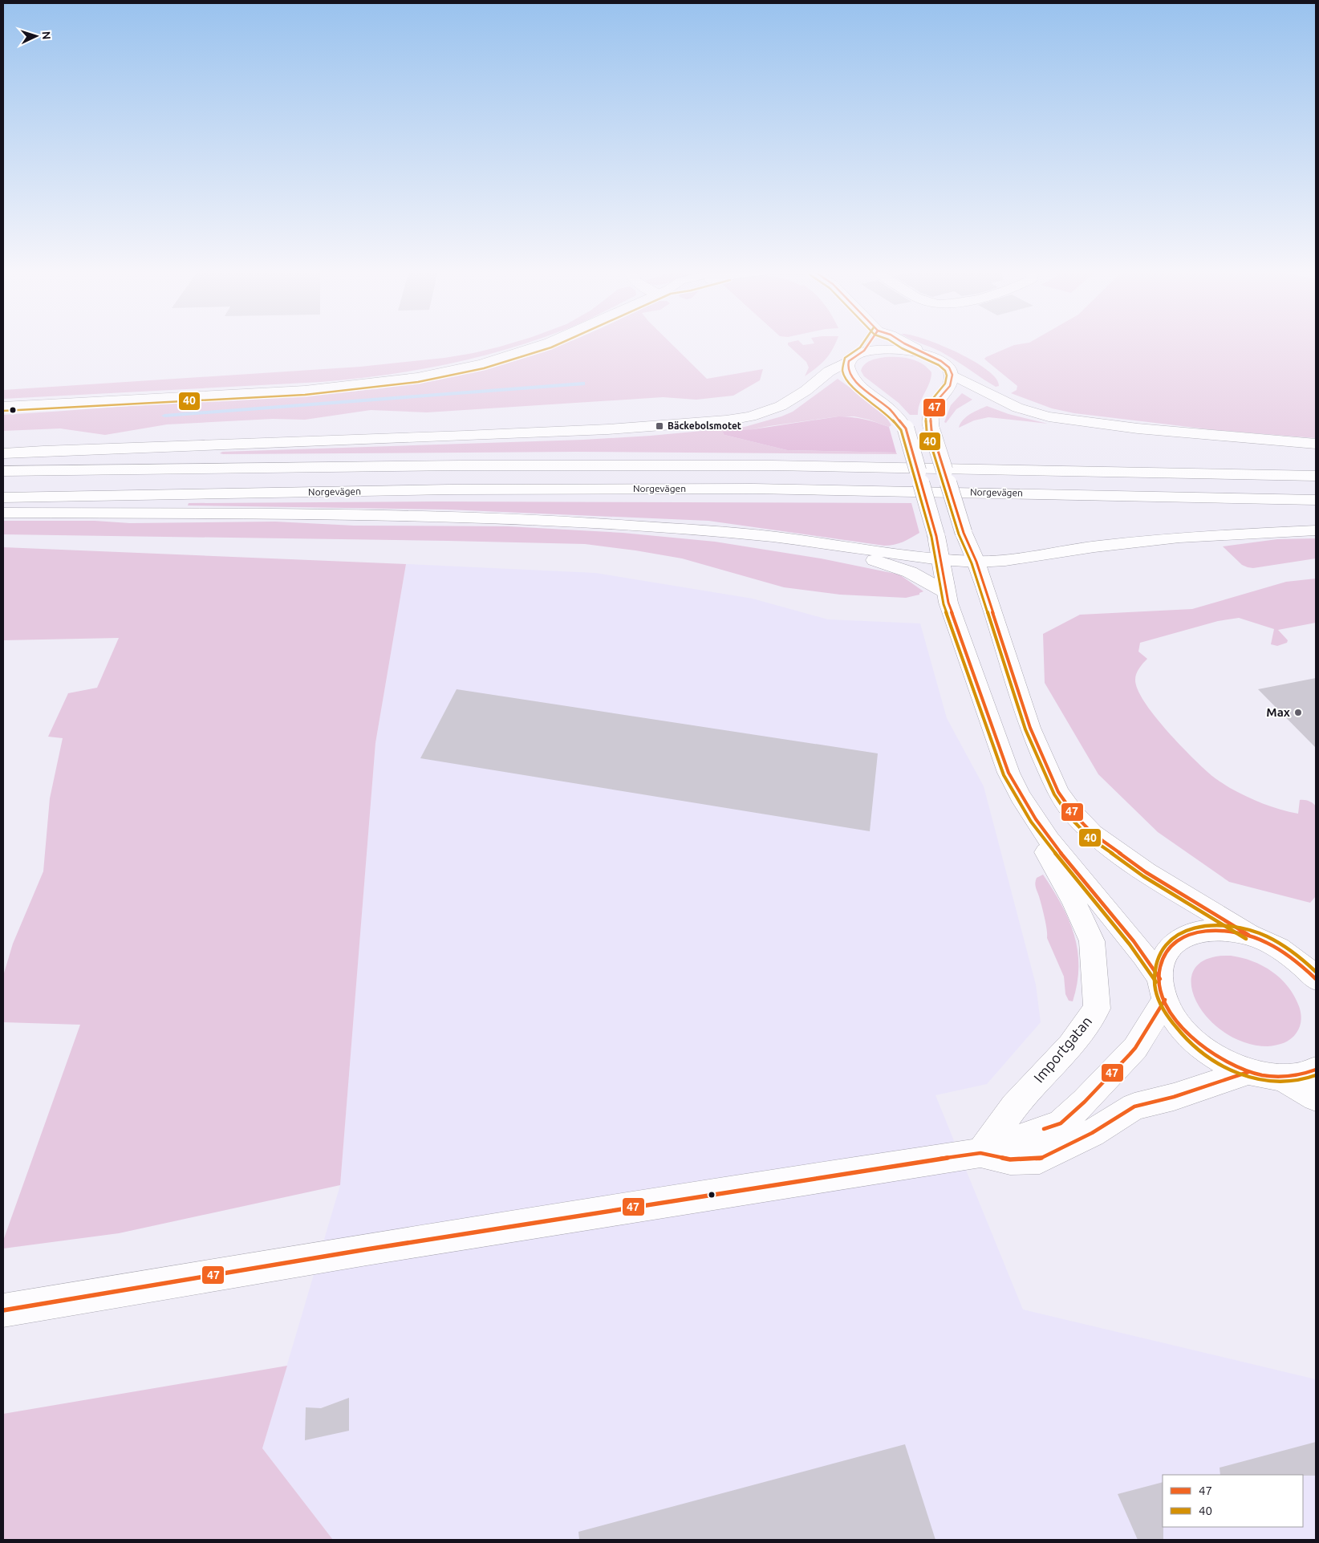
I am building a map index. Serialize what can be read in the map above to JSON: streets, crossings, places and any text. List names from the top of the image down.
{
  "streets": {
    "main road": ["Norgevägen", "Importgatan"]
  },
  "places": {
    "transit": ["Bäckebolsmotet"],
    "other": ["Max"]
  },
  "lines": ["transit line 47", "transit line 40"],
  "legend": ["47", "40"],
  "north": "right"
}
